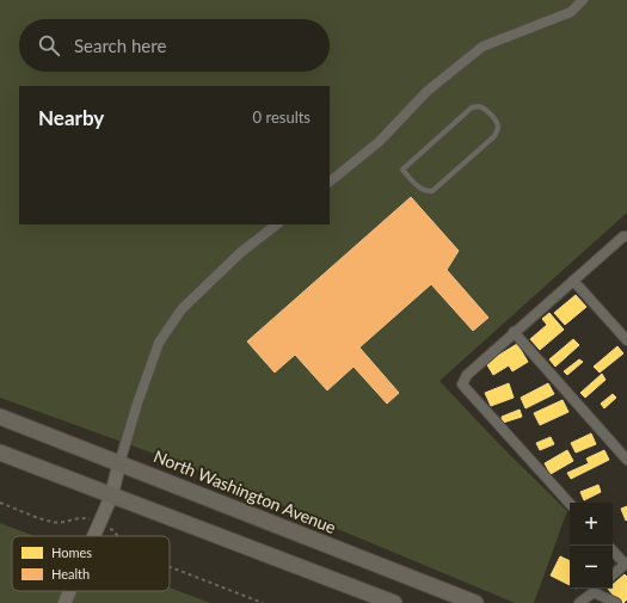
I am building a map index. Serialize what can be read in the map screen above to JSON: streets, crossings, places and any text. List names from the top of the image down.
{
  "streets": {
    "main road": ["North Washington Avenue"]
  },
  "legend": ["Homes", "Health"],
  "page": {
    "search": "Search here",
    "heading": ["Nearby", "0 results"],
    "map_buttons": ["+", "−"]
  }
}
